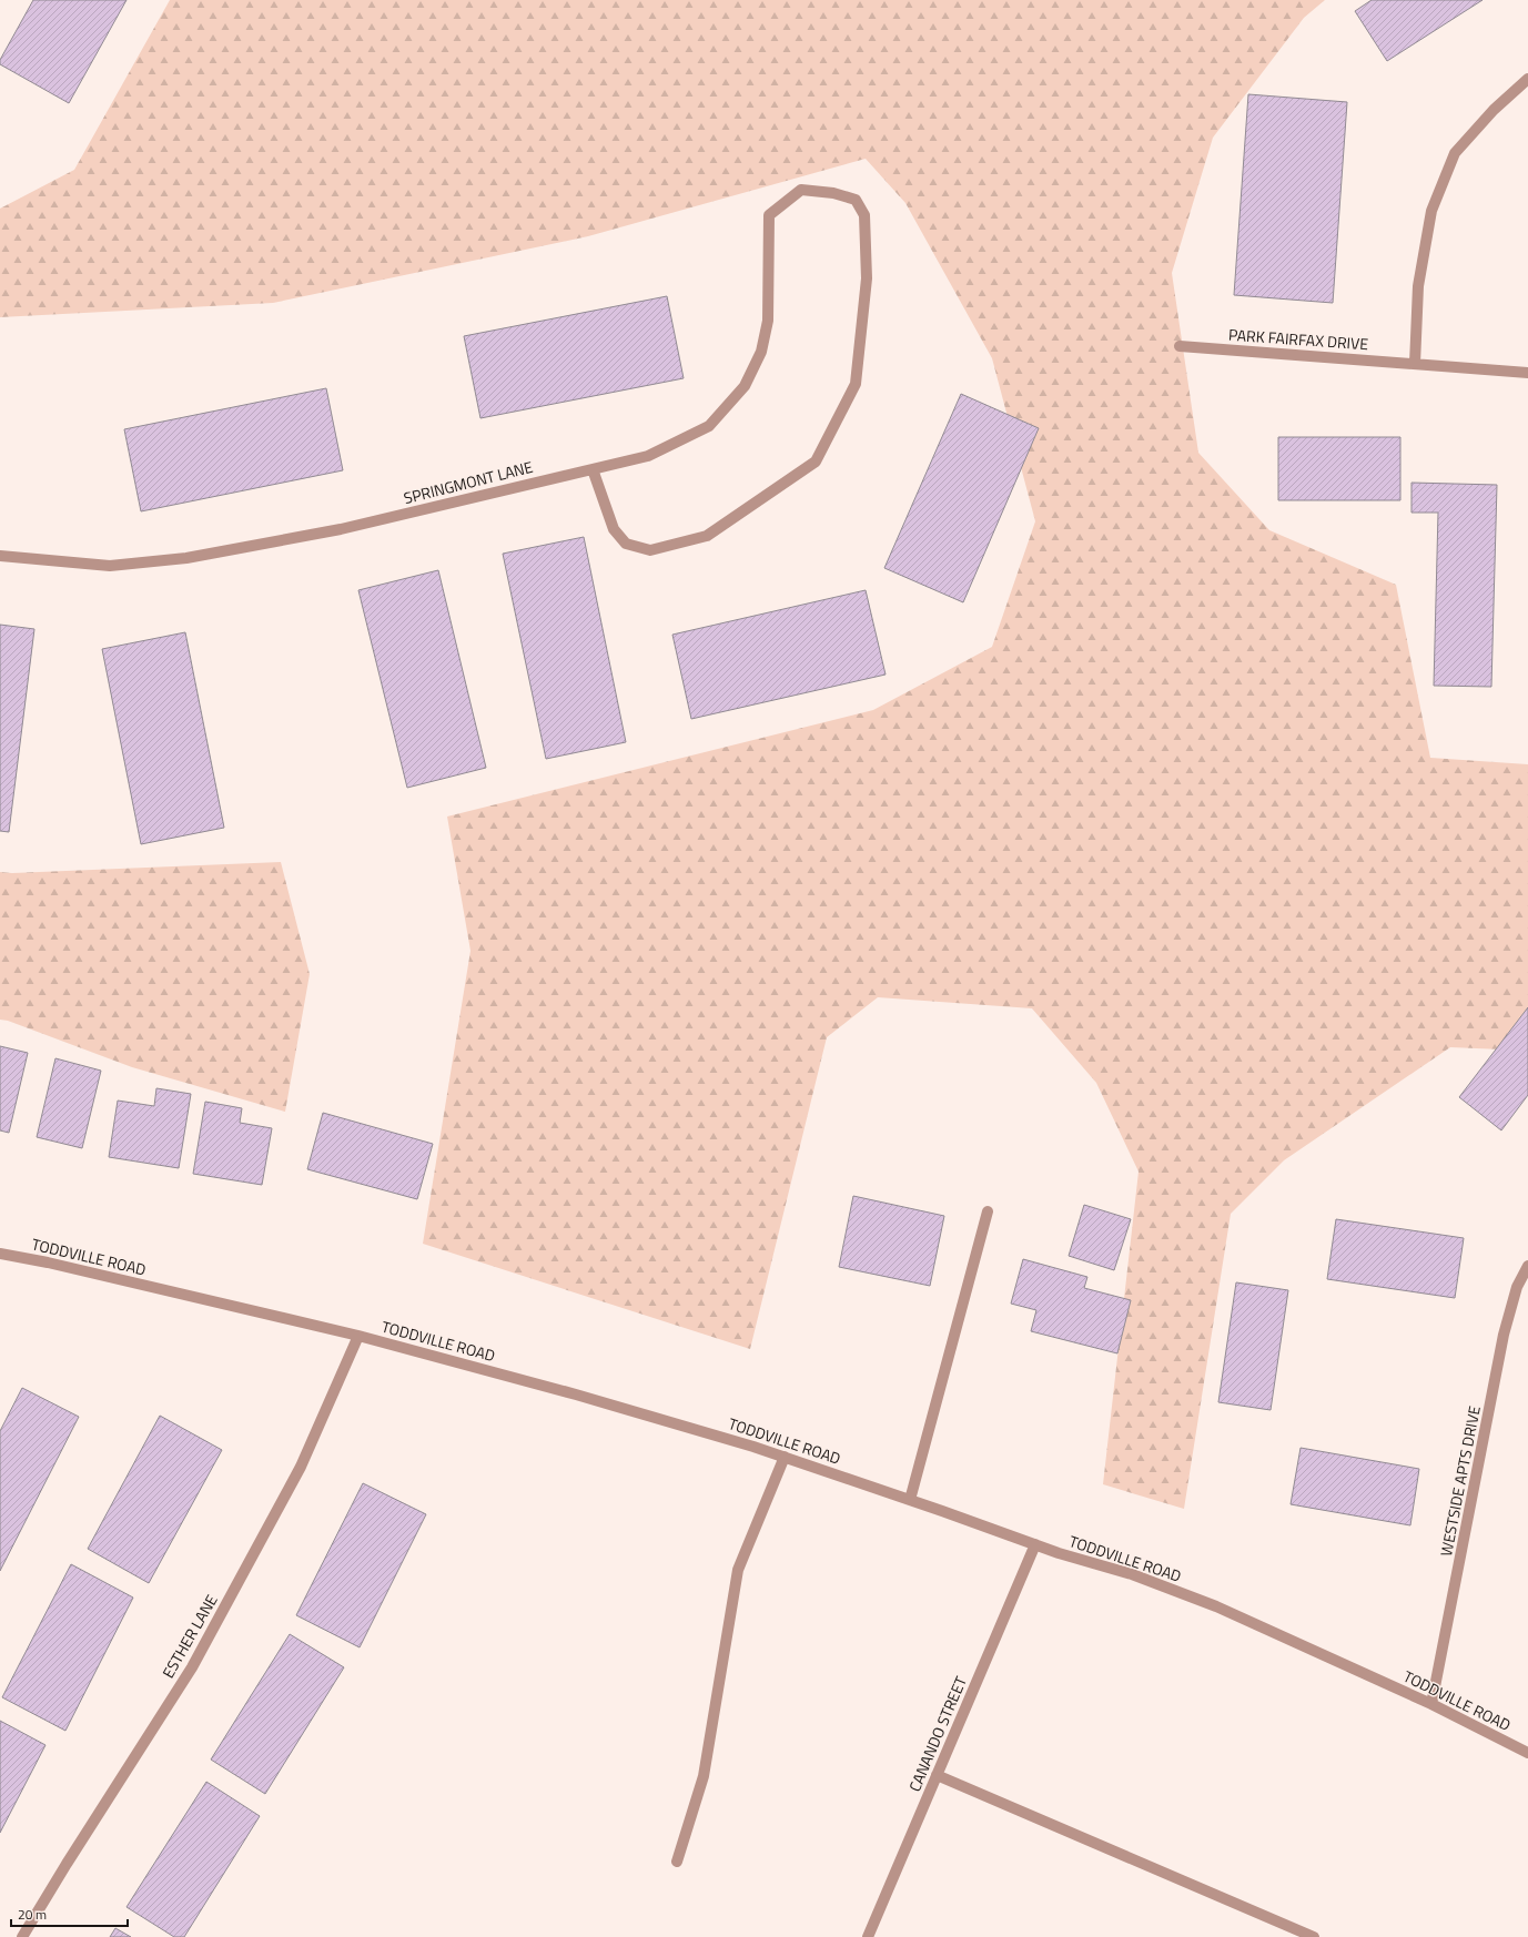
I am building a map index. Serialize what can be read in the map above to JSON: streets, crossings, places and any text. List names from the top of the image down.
{
  "streets": {
    "street": [
      "PARK FAIRFAX DRIVE",
      "SPRINGMONT LANE",
      "TODDVILLE ROAD",
      "WESTSIDE APTS DRIVE",
      "ESTHER LANE",
      "CANANDO STREET"
    ]
  },
  "crossings": [
    ["TODDVILLE ROAD", "WESTSIDE APTS DRIVE"],
    ["TODDVILLE ROAD", "ESTHER LANE"],
    ["TODDVILLE ROAD", "CANANDO STREET"]
  ],
  "scale_bar": "20 m"
}
